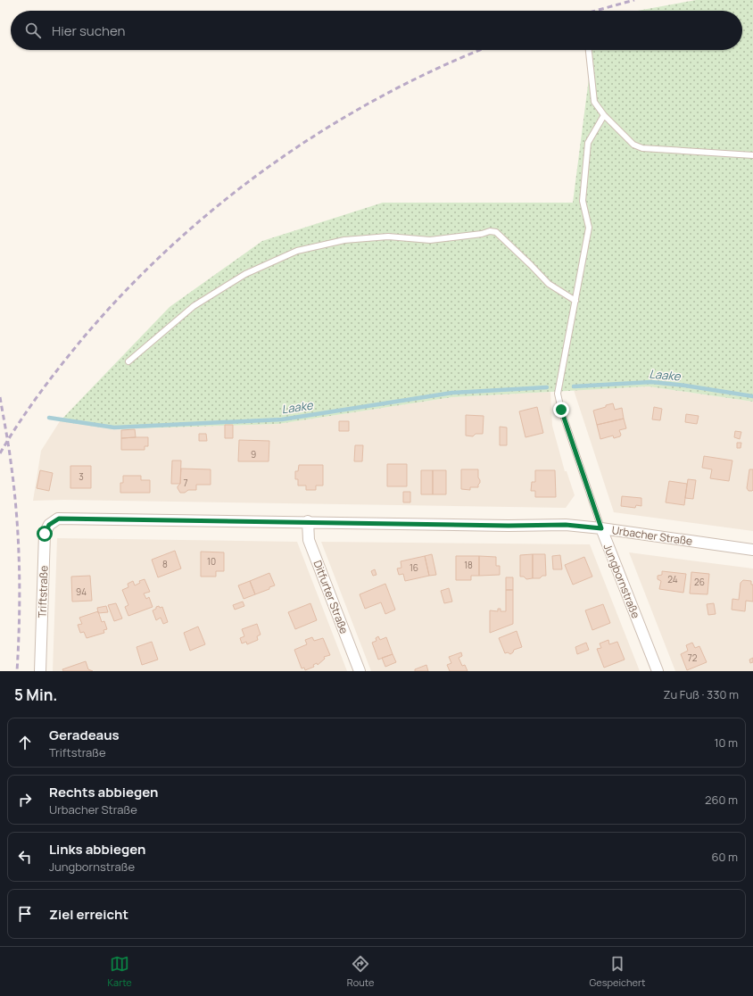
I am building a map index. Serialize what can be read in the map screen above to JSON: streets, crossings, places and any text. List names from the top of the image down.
{
  "streets": {
    "street": [
      "Urbacher Straße",
      "Jungbornstraße",
      "Triftstraße",
      "Ditfurter Straße"
    ]
  },
  "crossings": [
    ["Urbacher Straße", "Jungbornstraße"],
    ["Urbacher Straße", "Triftstraße"],
    ["Urbacher Straße", "Ditfurter Straße"]
  ],
  "water": ["Laake"],
  "house_numbers": [
    "9",
    "3",
    "7",
    "10",
    "8",
    "18",
    "16",
    "24",
    "26",
    "94",
    "72"
  ],
  "page": {
    "search": "Hier suchen",
    "heading": ["5 Min.", "Zu Fuß · 330 m"],
    "list": [
      ["Geradeaus", "Triftstraße", "10 m"],
      ["Rechts abbiegen", "Urbacher Straße", "260 m"],
      ["Links abbiegen", "Jungbornstraße", "60 m"],
      "Ziel erreicht"
    ],
    "nav": ["Karte", "Route", "Gespeichert"]
  }
}
